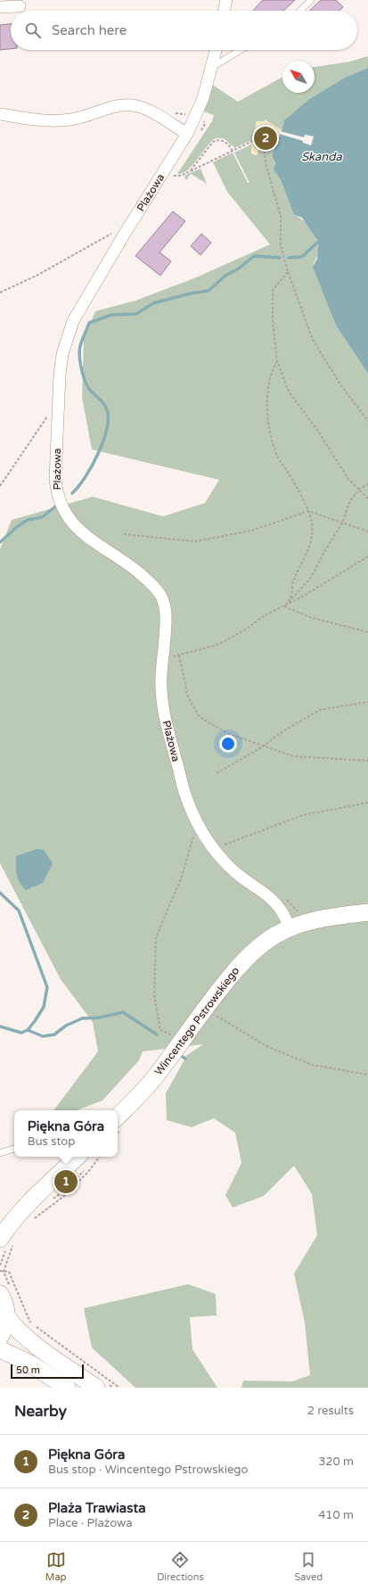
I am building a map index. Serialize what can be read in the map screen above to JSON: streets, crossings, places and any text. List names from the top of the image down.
{
  "streets": {
    "street": ["Plażowa", "Wincentego Pstrowskiego"]
  },
  "crossings": [
    ["Plażowa", "Wincentego Pstrowskiego"]
  ],
  "water": ["Skanda"],
  "scale_bar": "50 m",
  "north": "top left",
  "page": {
    "search": "Search here",
    "pins": ["2", "1"],
    "popup": ["Piękna Góra", "Bus stop"],
    "scale": "50 m",
    "heading": ["Nearby", "2 results"],
    "list": [
      {
        "mark": "1",
        "name": "Piękna Góra",
        "note": "Bus stop · Wincentego Pstrowskiego",
        "value": "320 m"
      },
      {
        "mark": "2",
        "name": "Plaża Trawiasta",
        "note": "Place · Plażowa",
        "value": "410 m"
      }
    ],
    "nav": ["Map", "Directions", "Saved"]
  }
}
